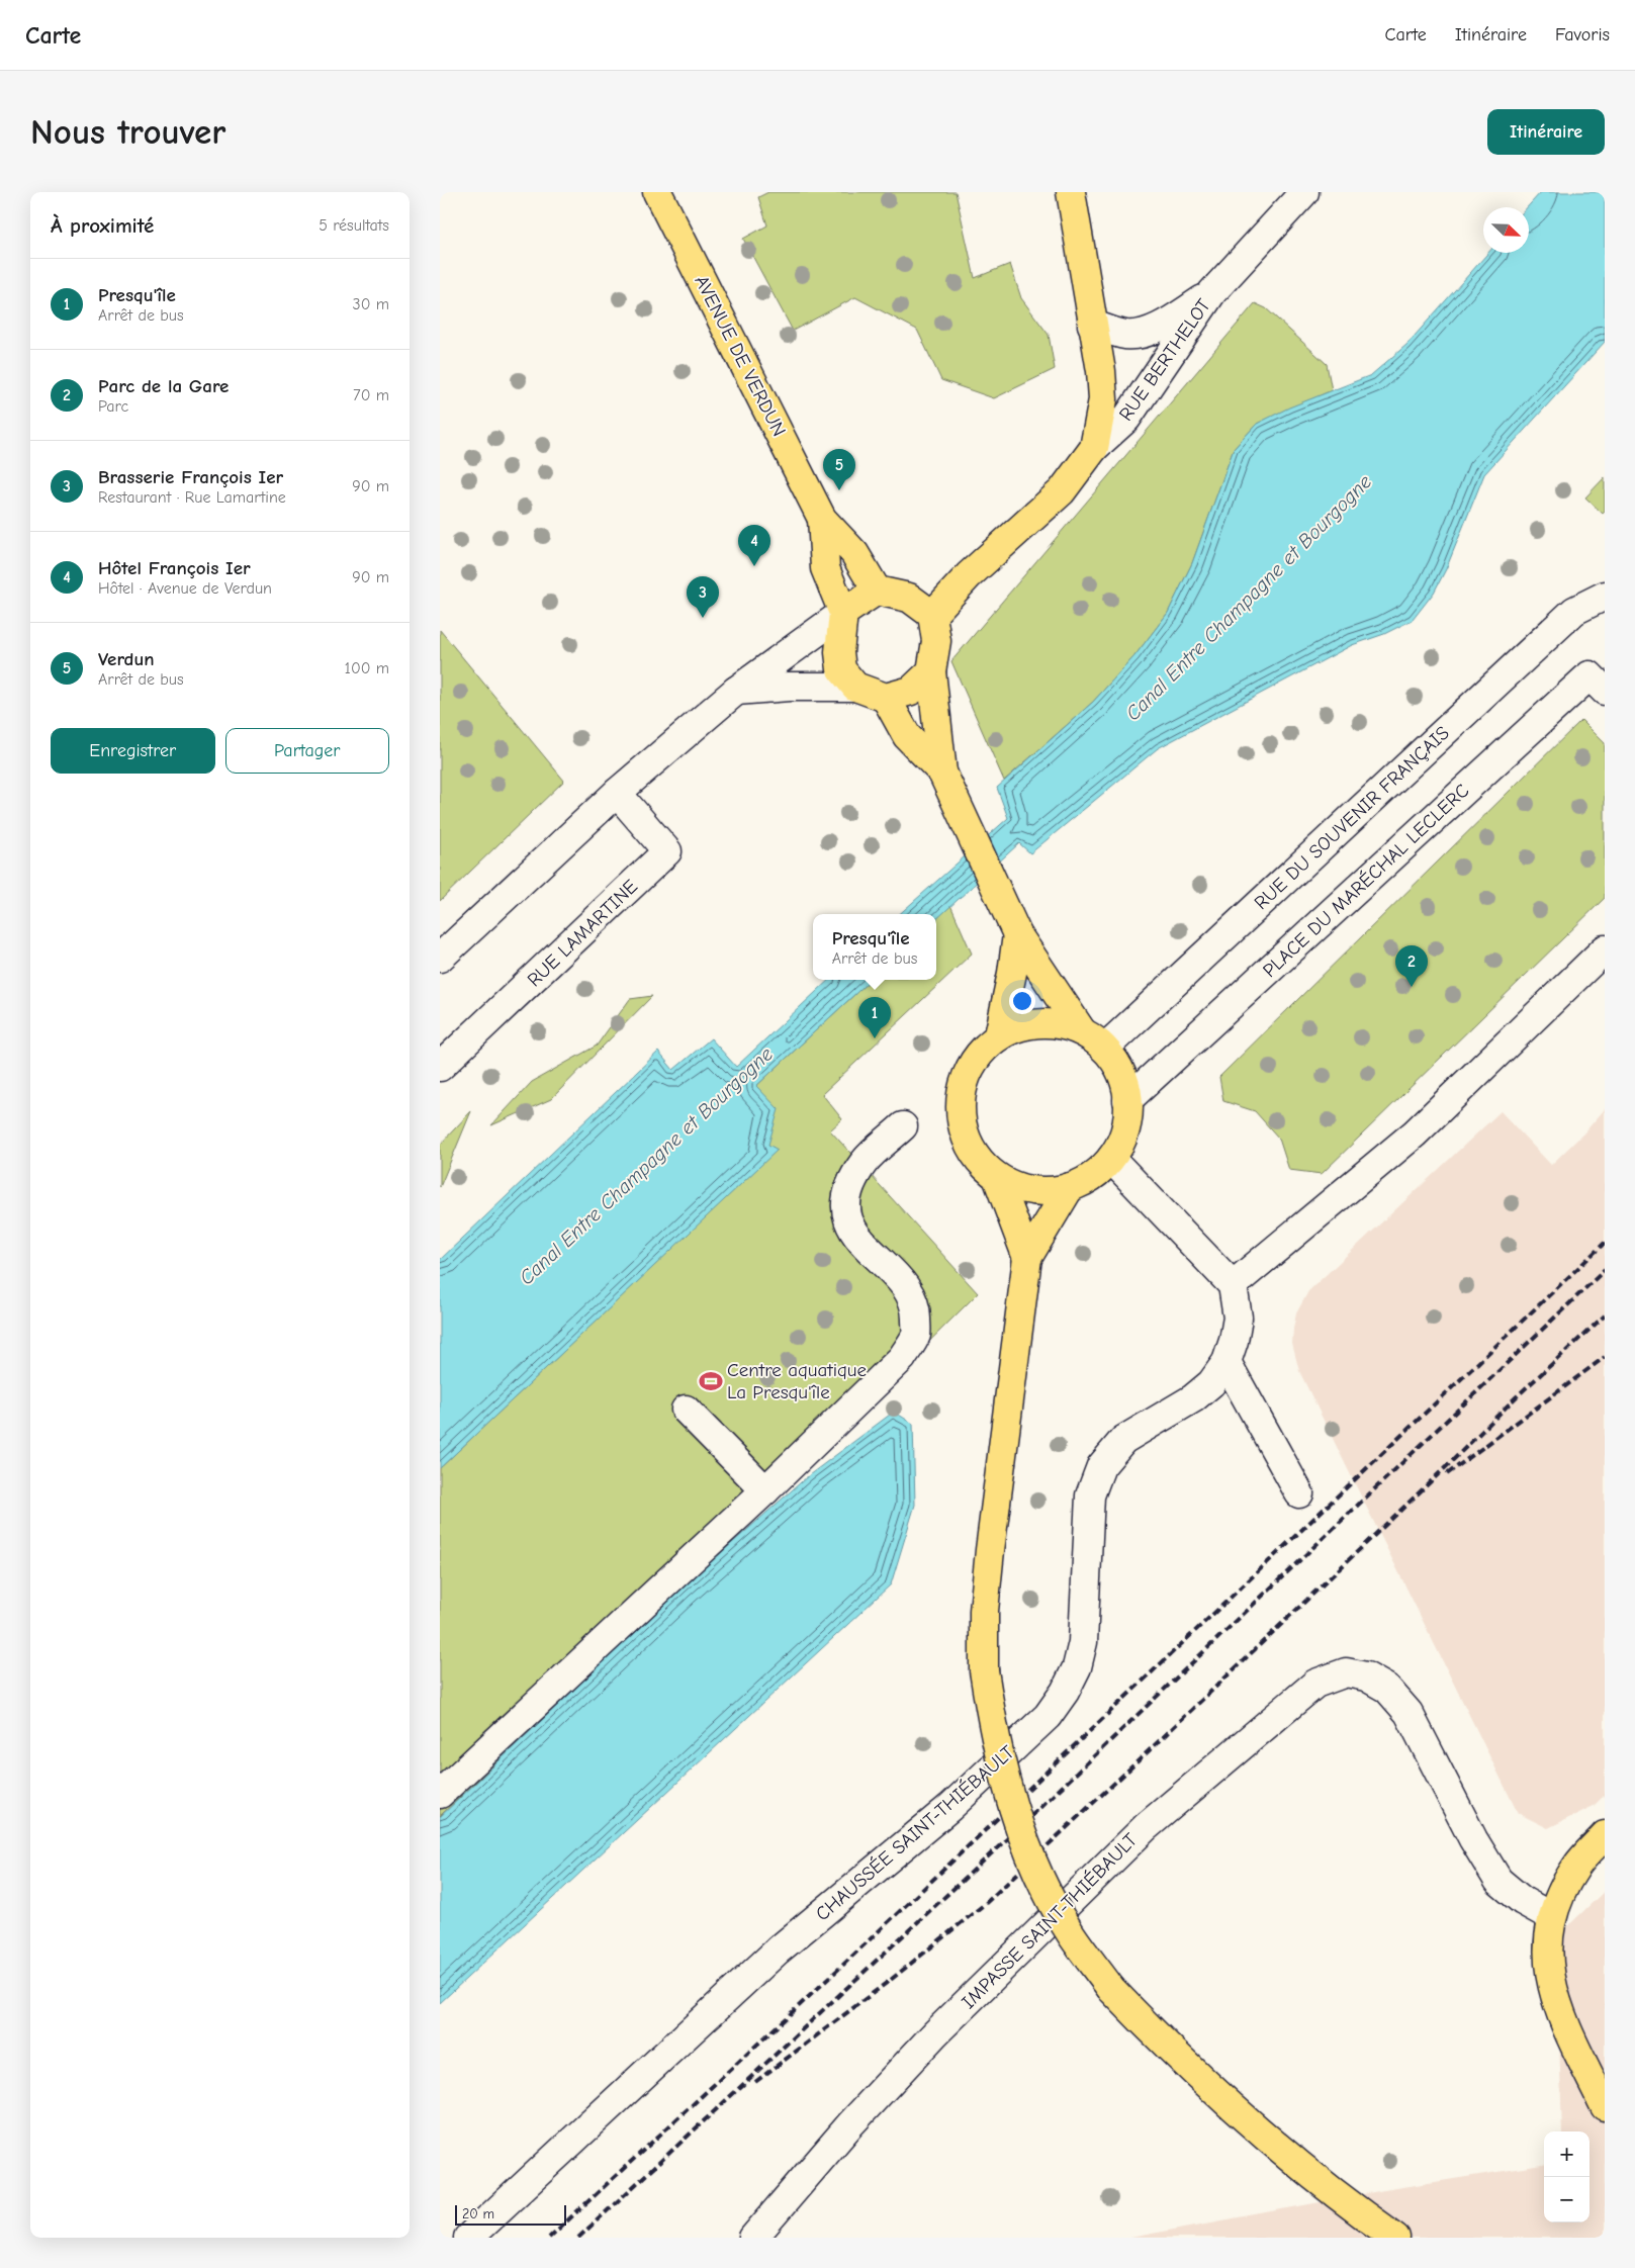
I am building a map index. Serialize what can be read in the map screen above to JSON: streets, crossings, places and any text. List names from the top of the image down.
{
  "streets": {
    "main road": ["AVENUE DE VERDUN"],
    "street": [
      "RUE BERTHELOT",
      "RUE DU SOUVENIR FRANÇAIS",
      "PLACE DU MARÉCHAL LECLERC",
      "RUE LAMARTINE",
      "CHAUSSÉE SAINT-THIÉBAULT",
      "IMPASSE SAINT-THIÉBAULT"
    ]
  },
  "crossings": [
    ["RUE DU SOUVENIR FRANÇAIS", "PLACE DU MARÉCHAL LECLERC"]
  ],
  "water": ["Canal Entre Champagne et Bourgogne"],
  "places": {
    "sports": ["Centre aquatique La Presqu'île"]
  },
  "scale_bar": "20 m",
  "north": "bottom right",
  "page": {
    "header": "Carte",
    "nav": ["Carte", "Itinéraire", "Favoris"],
    "buttons": [
      "Itinéraire",
      ["Enregistrer", "Partager"]
    ],
    "title": "Nous trouver",
    "heading": ["À proximité", "5 résultats"],
    "list": [
      {
        "mark": "1",
        "name": "Presqu'île",
        "note": "Arrêt de bus",
        "value": "30 m"
      },
      {
        "mark": "2",
        "name": "Parc de la Gare",
        "note": "Parc",
        "value": "70 m"
      },
      {
        "mark": "3",
        "name": "Brasserie François Ier",
        "note": "Restaurant · Rue Lamartine",
        "value": "90 m"
      },
      {
        "mark": "4",
        "name": "Hôtel François Ier",
        "note": "Hôtel · Avenue de Verdun",
        "value": "90 m"
      },
      {
        "mark": "5",
        "name": "Verdun",
        "note": "Arrêt de bus",
        "value": "100 m"
      }
    ],
    "pins": [
      "5",
      "4",
      "3",
      "2",
      "1"
    ],
    "popup": ["Presqu'île", "Arrêt de bus"],
    "map_buttons": ["+", "−"],
    "scale": "20 m"
  }
}
